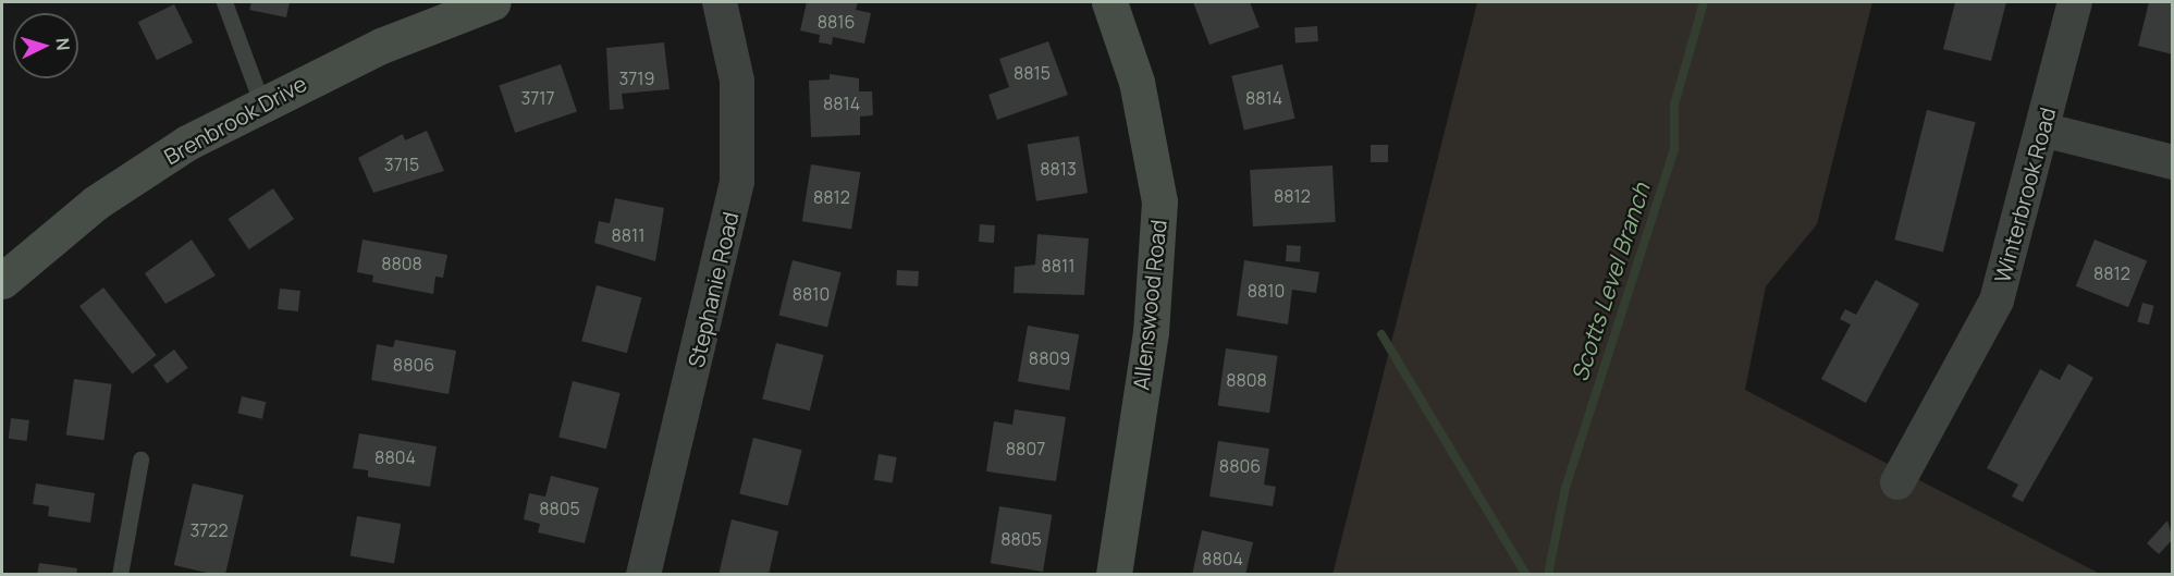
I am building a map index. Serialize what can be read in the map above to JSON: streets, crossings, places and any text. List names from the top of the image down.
{
  "streets": {
    "street": [
      "Brenbrook Drive",
      "Winterbrook Road",
      "Stephanie Road",
      "Allenswood Road"
    ]
  },
  "water": ["Scotts Level Branch"],
  "house_numbers": [
    "8816",
    "8815",
    "3719",
    "3717",
    "8814",
    "8814",
    "3715",
    "8813",
    "8812",
    "8812",
    "8811",
    "8808",
    "8811",
    "8812",
    "8810",
    "8810",
    "8809",
    "8806",
    "8808",
    "8807",
    "8804",
    "8806",
    "8805",
    "3722",
    "8805",
    "8804"
  ],
  "north": "right"
}
